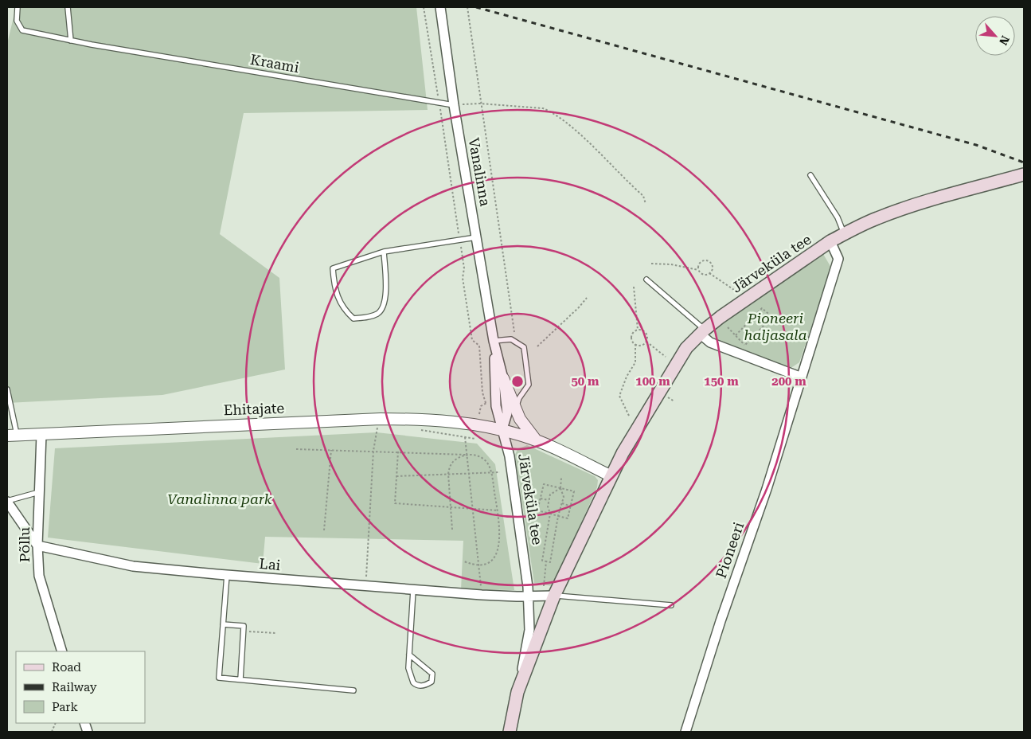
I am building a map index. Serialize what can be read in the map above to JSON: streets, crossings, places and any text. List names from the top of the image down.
{
  "streets": {
    "main road": ["Järveküla tee"],
    "street": [
      "Vanalinna",
      "Ehitajate",
      "Põllu",
      "Pioneeri",
      "Lai"
    ],
    "lane": ["Kraami"]
  },
  "crossings": [
    ["Kraami", "Vanalinna"],
    ["Vanalinna", "Järveküla tee"],
    ["Vanalinna", "Ehitajate"],
    ["Järveküla tee", "Ehitajate"],
    ["Järveküla tee", "Pioneeri"],
    ["Järveküla tee", "Lai"],
    ["Ehitajate", "Põllu"],
    ["Põllu", "Lai"]
  ],
  "parks": ["Pioneeri haljasala", "Vanalinna park"],
  "legend": ["Road", "Railway", "Park"],
  "north": "bottom right",
  "rings": [
    "50 m",
    "100 m",
    "150 m",
    "200 m"
  ]
}
